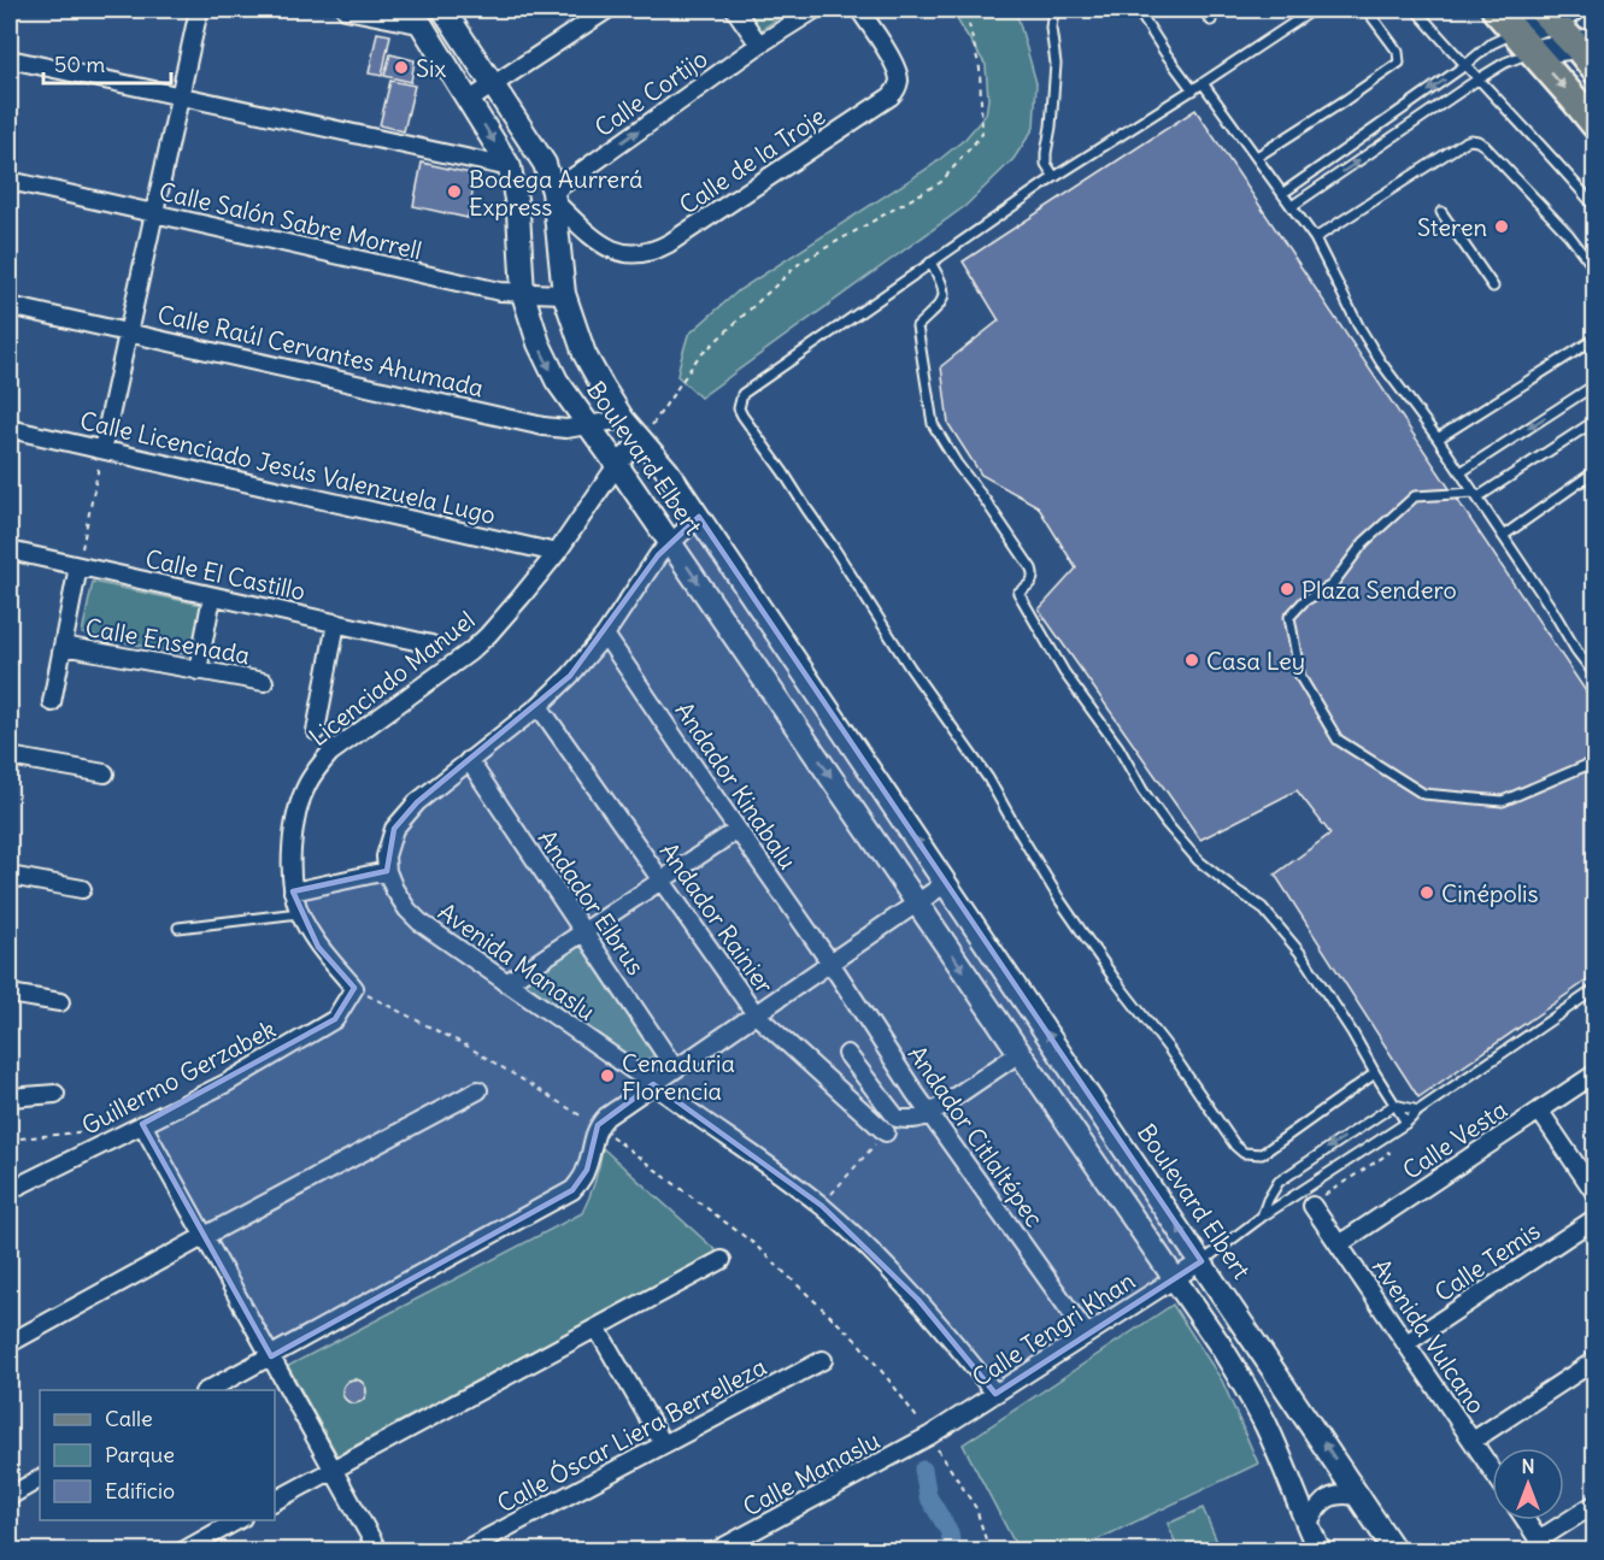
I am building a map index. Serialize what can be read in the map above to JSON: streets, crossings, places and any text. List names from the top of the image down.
{
  "streets": {
    "street": [
      "Calle Cortijo",
      "Calle de la Troje",
      "Calle Salón Sabre Morrell",
      "Calle Raúl Cervantes Ahumada",
      "Boulevard Elbert",
      "Calle Licenciado Jesús Valenzuela Lugo",
      "Calle El Castillo",
      "Calle Ensenada",
      "Licenciado Manuel",
      "Andador Kinabalu",
      "Andador Elbrus",
      "Andador Rainier",
      "Avenida Manaslu",
      "Guillermo Gerzabek",
      "Andador Citlaltépec",
      "Calle Vesta",
      "Calle Temis",
      "Calle Tengri Khan",
      "Avenida Vulcano",
      "Calle Óscar Liera Berrelleza",
      "Calle Manaslu"
    ]
  },
  "crossings": [
    ["Calle Cortijo", "Calle de la Troje"],
    ["Calle Cortijo", "Boulevard Elbert"],
    ["Calle de la Troje", "Boulevard Elbert"],
    ["Calle Salón Sabre Morrell", "Boulevard Elbert"],
    ["Calle Raúl Cervantes Ahumada", "Boulevard Elbert"],
    ["Boulevard Elbert", "Licenciado Manuel"],
    ["Boulevard Elbert", "Calle Tengri Khan"],
    ["Calle Licenciado Jesús Valenzuela Lugo", "Licenciado Manuel"],
    ["Licenciado Manuel", "Guillermo Gerzabek"],
    ["Andador Kinabalu", "Andador Citlaltépec"],
    ["Avenida Manaslu", "Calle Tengri Khan"],
    ["Andador Citlaltépec", "Calle Tengri Khan"],
    ["Calle Vesta", "Avenida Vulcano"],
    ["Calle Temis", "Avenida Vulcano"],
    ["Calle Tengri Khan", "Calle Manaslu"]
  ],
  "places": [
    "Six",
    "Bodega Aurrerá Express",
    "Steren",
    "Plaza Sendero",
    "Casa Ley",
    "Cinépolis",
    "Cenaduria Florencia"
  ],
  "legend": ["Calle", "Parque", "Edificio"],
  "scale_bar": "50 m",
  "north": "top"
}
